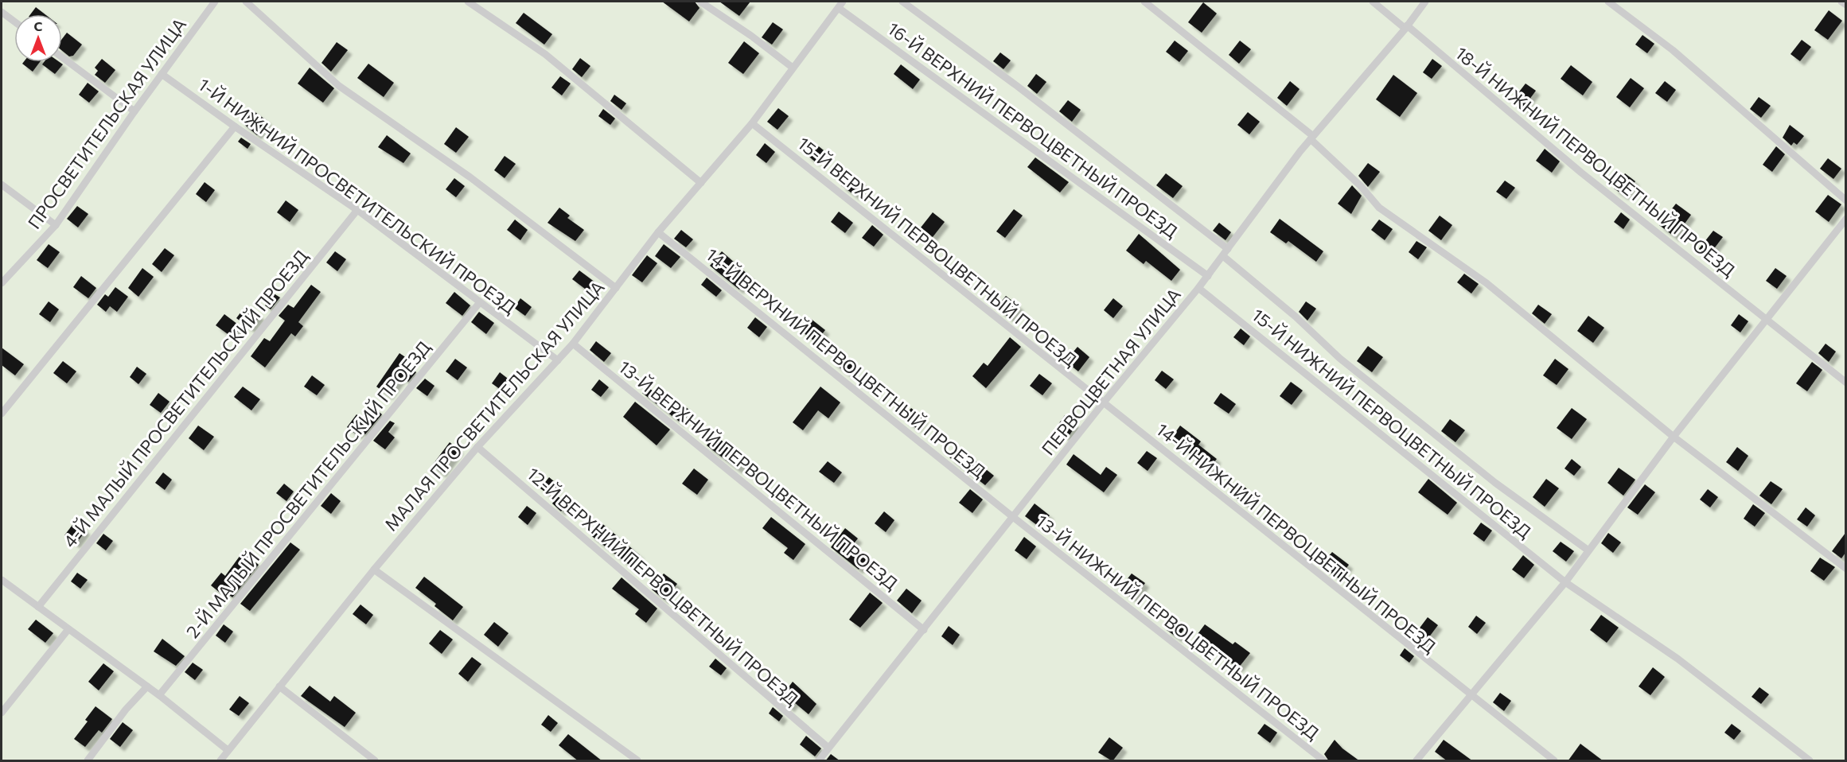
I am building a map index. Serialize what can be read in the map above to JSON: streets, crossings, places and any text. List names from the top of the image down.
{
  "streets": {
    "lane": [
      "ПРОСВЕТИТЕЛЬСКАЯ УЛИЦА",
      "16-Й ВЕРХНИЙ ПЕРВОЦВЕТНЫЙ ПРОЕЗД",
      "18-Й НИЖНИЙ ПЕРВОЦВЕТНЫЙ ПРОЕЗД",
      "1-Й НИЖНИЙ ПРОСВЕТИТЕЛЬСКИЙ ПРОЕЗД",
      "15-Й ВЕРХНИЙ ПЕРВОЦВЕТНЫЙ ПРОЕЗД",
      "14-Й ВЕРХНИЙ ПЕРВОЦВЕТНЫЙ ПРОЕЗД",
      "ПЕРВОЦВЕТНАЯ УЛИЦА",
      "4-Й МАЛЫЙ ПРОСВЕТИТЕЛЬСКИЙ ПРОЕЗД",
      "МАЛАЯ ПРОСВЕТИТЕЛЬСКАЯ УЛИЦА",
      "15-Й НИЖНИЙ ПЕРВОЦВЕТНЫЙ ПРОЕЗД",
      "13-Й ВЕРХНИЙ ПЕРВОЦВЕТНЫЙ ПРОЕЗД",
      "2-Й МАЛЫЙ ПРОСВЕТИТЕЛЬСКИЙ ПРОЕЗД",
      "14-Й НИЖНИЙ ПЕРВОЦВЕТНЫЙ ПРОЕЗД",
      "12-Й ВЕРХНИЙ ПЕРВОЦВЕТНЫЙ ПРОЕЗД",
      "13-Й НИЖНИЙ ПЕРВОЦВЕТНЫЙ ПРОЕЗД"
    ]
  },
  "crossings": [
    ["ПРОСВЕТИТЕЛЬСКАЯ УЛИЦА", "1-Й НИЖНИЙ ПРОСВЕТИТЕЛЬСКИЙ ПРОЕЗД"],
    ["16-Й ВЕРХНИЙ ПЕРВОЦВЕТНЫЙ ПРОЕЗД", "ПЕРВОЦВЕТНАЯ УЛИЦА"],
    ["16-Й ВЕРХНИЙ ПЕРВОЦВЕТНЫЙ ПРОЕЗД", "МАЛАЯ ПРОСВЕТИТЕЛЬСКАЯ УЛИЦА"],
    ["18-Й НИЖНИЙ ПЕРВОЦВЕТНЫЙ ПРОЕЗД", "ПЕРВОЦВЕТНАЯ УЛИЦА"],
    ["1-Й НИЖНИЙ ПРОСВЕТИТЕЛЬСКИЙ ПРОЕЗД", "4-Й МАЛЫЙ ПРОСВЕТИТЕЛЬСКИЙ ПРОЕЗД"],
    ["1-Й НИЖНИЙ ПРОСВЕТИТЕЛЬСКИЙ ПРОЕЗД", "МАЛАЯ ПРОСВЕТИТЕЛЬСКАЯ УЛИЦА"],
    ["1-Й НИЖНИЙ ПРОСВЕТИТЕЛЬСКИЙ ПРОЕЗД", "2-Й МАЛЫЙ ПРОСВЕТИТЕЛЬСКИЙ ПРОЕЗД"],
    ["15-Й ВЕРХНИЙ ПЕРВОЦВЕТНЫЙ ПРОЕЗД", "ПЕРВОЦВЕТНАЯ УЛИЦА"],
    ["15-Й ВЕРХНИЙ ПЕРВОЦВЕТНЫЙ ПРОЕЗД", "МАЛАЯ ПРОСВЕТИТЕЛЬСКАЯ УЛИЦА"],
    ["15-Й ВЕРХНИЙ ПЕРВОЦВЕТНЫЙ ПРОЕЗД", "14-Й НИЖНИЙ ПЕРВОЦВЕТНЫЙ ПРОЕЗД"],
    ["14-Й ВЕРХНИЙ ПЕРВОЦВЕТНЫЙ ПРОЕЗД", "ПЕРВОЦВЕТНАЯ УЛИЦА"],
    ["14-Й ВЕРХНИЙ ПЕРВОЦВЕТНЫЙ ПРОЕЗД", "МАЛАЯ ПРОСВЕТИТЕЛЬСКАЯ УЛИЦА"],
    ["14-Й ВЕРХНИЙ ПЕРВОЦВЕТНЫЙ ПРОЕЗД", "13-Й НИЖНИЙ ПЕРВОЦВЕТНЫЙ ПРОЕЗД"],
    ["ПЕРВОЦВЕТНАЯ УЛИЦА", "15-Й НИЖНИЙ ПЕРВОЦВЕТНЫЙ ПРОЕЗД"],
    ["ПЕРВОЦВЕТНАЯ УЛИЦА", "13-Й ВЕРХНИЙ ПЕРВОЦВЕТНЫЙ ПРОЕЗД"],
    ["ПЕРВОЦВЕТНАЯ УЛИЦА", "14-Й НИЖНИЙ ПЕРВОЦВЕТНЫЙ ПРОЕЗД"],
    ["ПЕРВОЦВЕТНАЯ УЛИЦА", "12-Й ВЕРХНИЙ ПЕРВОЦВЕТНЫЙ ПРОЕЗД"],
    ["ПЕРВОЦВЕТНАЯ УЛИЦА", "13-Й НИЖНИЙ ПЕРВОЦВЕТНЫЙ ПРОЕЗД"],
    ["МАЛАЯ ПРОСВЕТИТЕЛЬСКАЯ УЛИЦА", "13-Й ВЕРХНИЙ ПЕРВОЦВЕТНЫЙ ПРОЕЗД"],
    ["МАЛАЯ ПРОСВЕТИТЕЛЬСКАЯ УЛИЦА", "12-Й ВЕРХНИЙ ПЕРВОЦВЕТНЫЙ ПРОЕЗД"]
  ],
  "north": "top"
}
